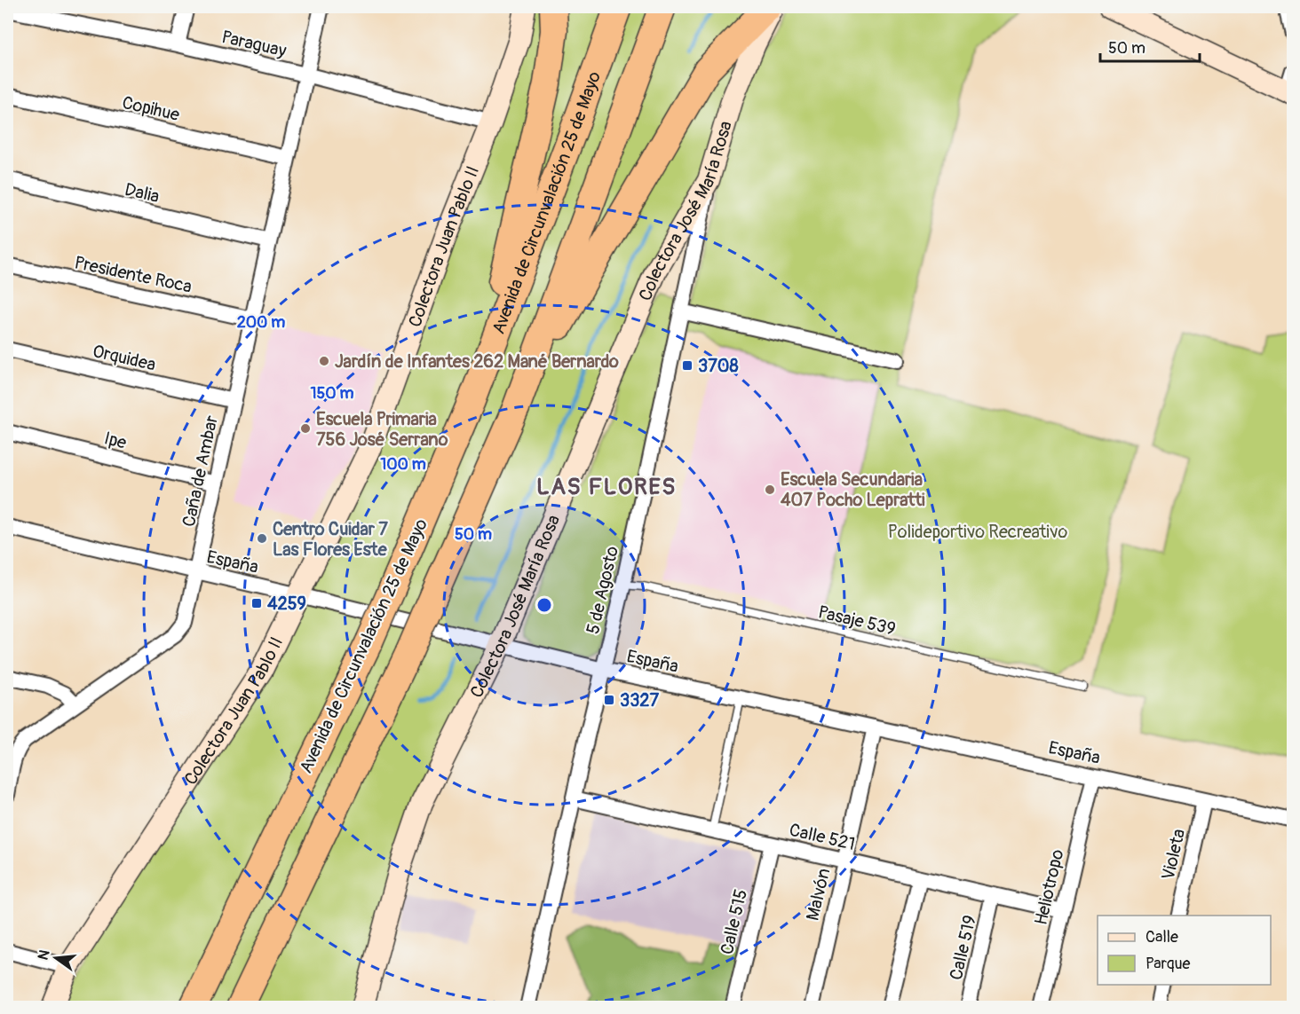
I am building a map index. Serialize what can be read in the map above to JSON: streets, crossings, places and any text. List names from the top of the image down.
{
  "streets": {
    "highway": ["Avenida de Circunvalación 25 de Mayo"],
    "main road": ["Colectora José María Rosa", "Colectora Juan Pablo II"],
    "street": [
      "Paraguay",
      "Copihue",
      "Dalia",
      "Presidente Roca",
      "Orquidea",
      "Ipe",
      "Caña de Ambar",
      "España",
      "5 de Agosto",
      "Calle 521",
      "Violeta",
      "Heliotropo",
      "Malvón",
      "Calle 515",
      "Calle 519"
    ],
    "lane": ["Pasaje 539"]
  },
  "crossings": [
    ["Paraguay", "Colectora Juan Pablo II"],
    ["Paraguay", "Caña de Ambar"],
    ["Copihue", "Caña de Ambar"],
    ["Dalia", "Caña de Ambar"],
    ["Colectora José María Rosa", "España"],
    ["Colectora José María Rosa", "5 de Agosto"],
    ["Colectora Juan Pablo II", "España"],
    ["Presidente Roca", "Caña de Ambar"],
    ["Orquidea", "Caña de Ambar"],
    ["Ipe", "Caña de Ambar"],
    ["Caña de Ambar", "España"],
    ["España", "5 de Agosto"],
    ["España", "Violeta"],
    ["España", "Heliotropo"],
    ["España", "Malvón"],
    ["5 de Agosto", "Pasaje 539"],
    ["5 de Agosto", "Calle 521"],
    ["Calle 521", "Heliotropo"],
    ["Calle 521", "Malvón"],
    ["Calle 521", "Calle 515"],
    ["Calle 521", "Calle 519"]
  ],
  "districts": ["LAS FLORES"],
  "parks": ["Polideportivo Recreativo"],
  "places": {
    "other": [
      "Jardín de Infantes 262 Mané Bernardo",
      "Escuela Primaria 756 José Serrano",
      "Escuela Secundaria 407 Pocho Lepratti",
      "Centro Cuidar 7 Las Flores Este"
    ],
    "transit": ["3708", "4259", "3327"]
  },
  "legend": ["Calle", "Parque"],
  "scale_bar": "50 m",
  "north": "left",
  "rings": [
    "200 m",
    "150 m",
    "100 m",
    "50 m"
  ]
}
